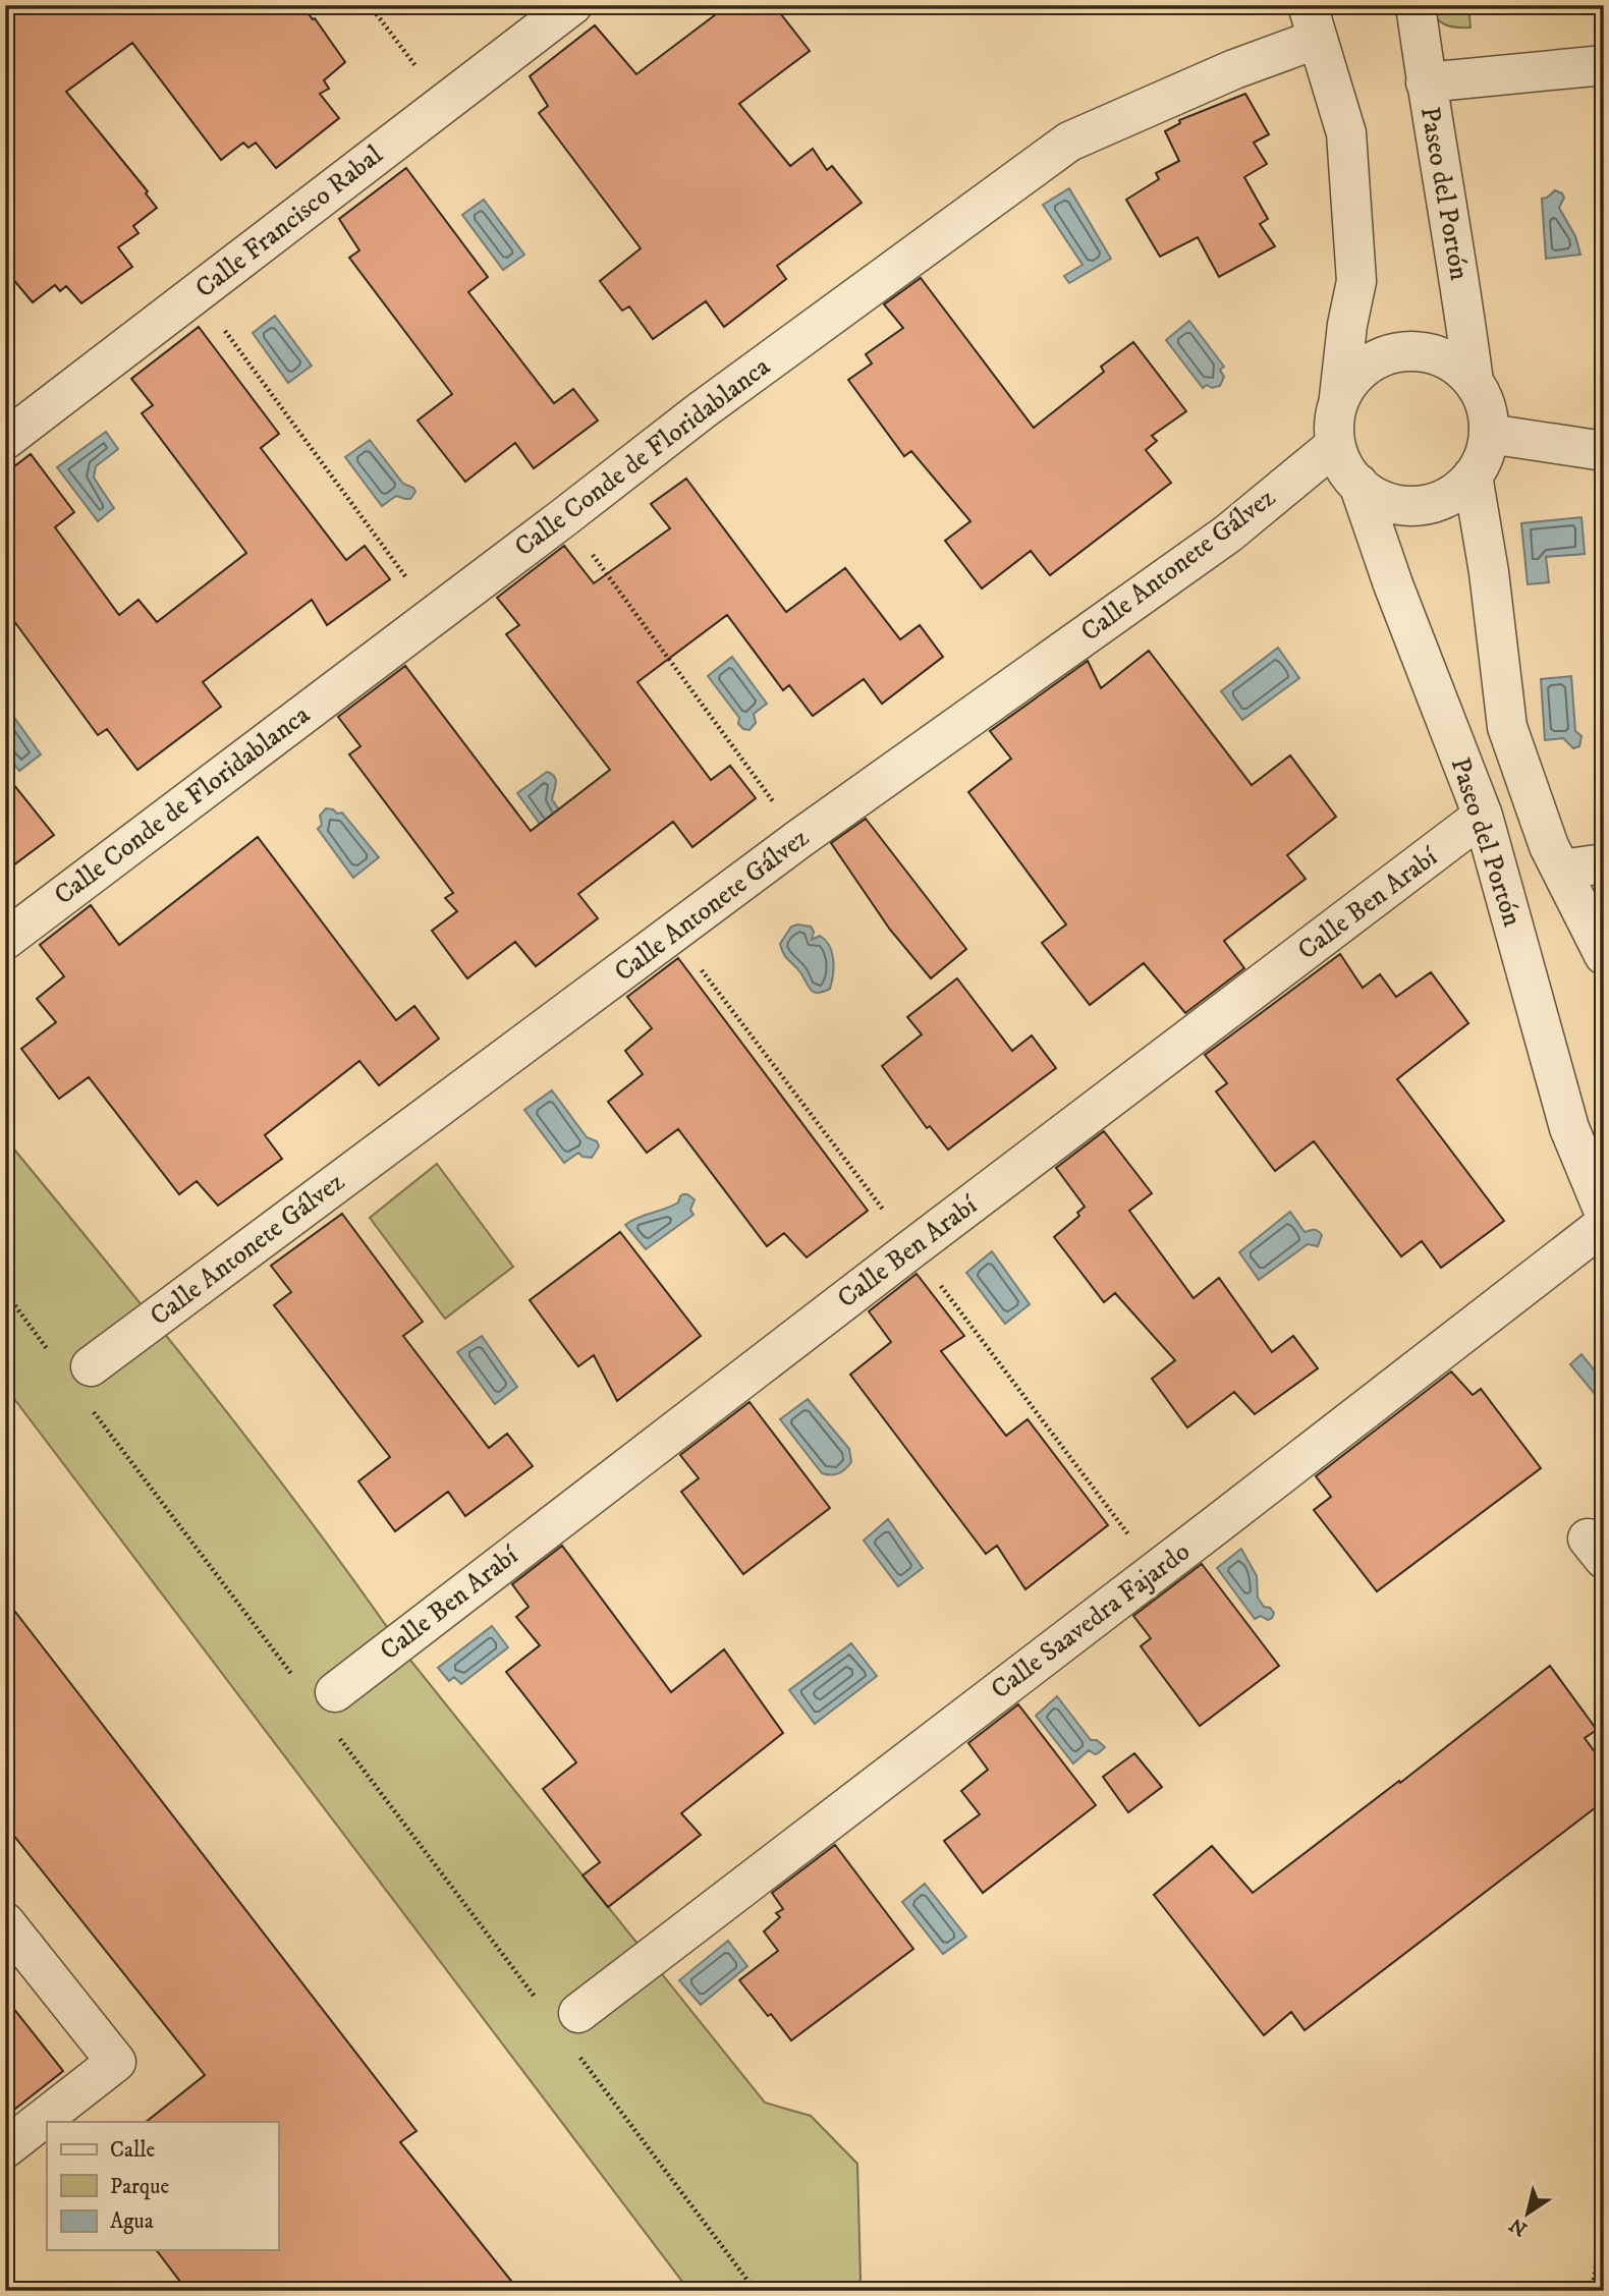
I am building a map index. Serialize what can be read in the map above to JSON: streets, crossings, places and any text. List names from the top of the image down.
{
  "streets": {
    "street": [
      "Paseo del Portón",
      "Calle Francisco Rabal",
      "Calle Conde de Floridablanca",
      "Calle Antonete Gálvez",
      "Calle Ben Arabí",
      "Calle Saavedra Fajardo"
    ]
  },
  "crossings": [
    ["Paseo del Portón", "Calle Antonete Gálvez"],
    ["Paseo del Portón", "Calle Ben Arabí"],
    ["Paseo del Portón", "Calle Saavedra Fajardo"]
  ],
  "legend": ["Calle", "Parque", "Agua"],
  "north": "bottom left"
}
